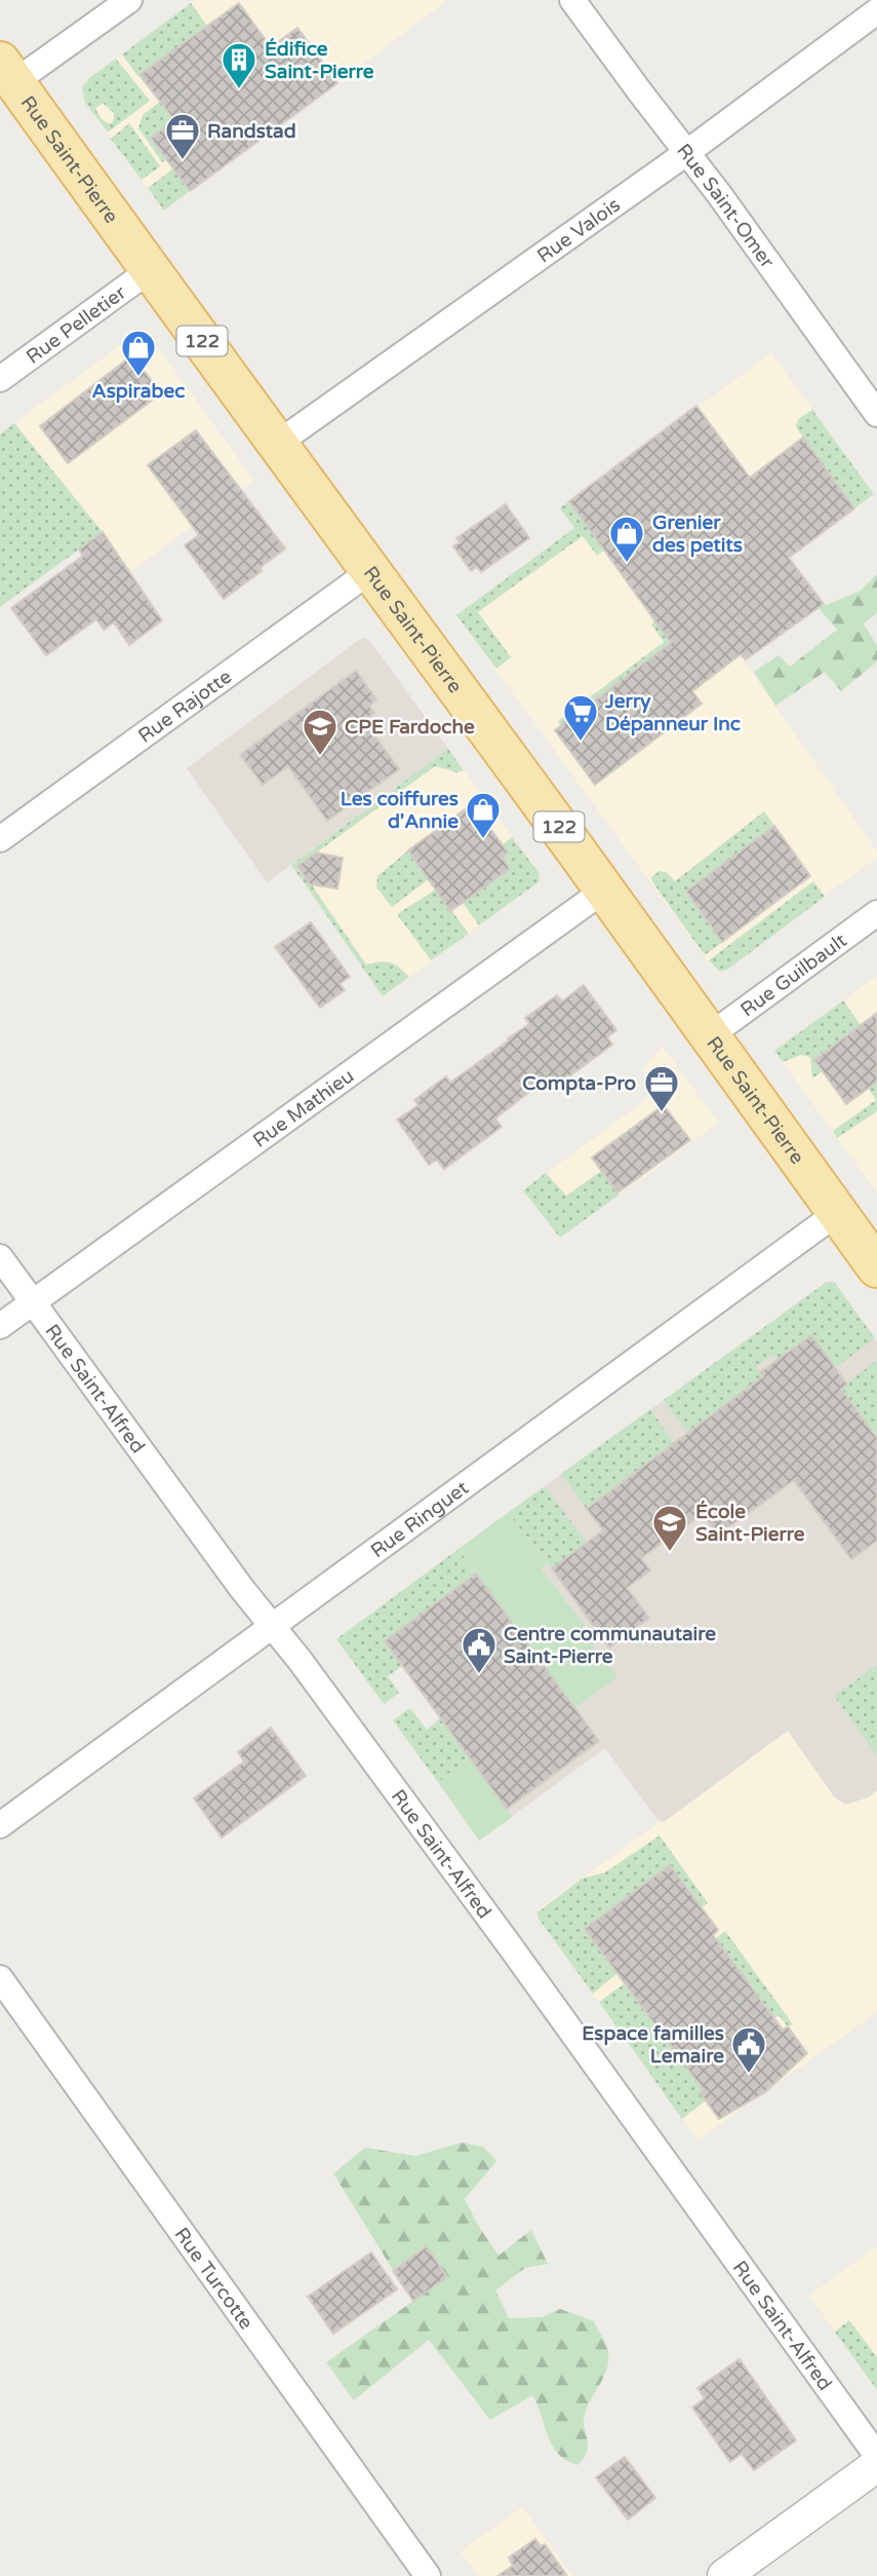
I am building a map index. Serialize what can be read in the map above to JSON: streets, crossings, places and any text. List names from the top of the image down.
{
  "streets": {
    "main road": ["Rue Saint-Pierre", "122"],
    "street": [
      "Rue Saint-Omer",
      "Rue Valois",
      "Rue Pelletier",
      "Rue Rajotte",
      "Rue Guilbault",
      "Rue Mathieu",
      "Rue Saint-Alfred",
      "Rue Ringuet",
      "Rue Turcotte"
    ]
  },
  "crossings": [
    ["Rue Saint-Pierre", "Rue Valois"],
    ["Rue Saint-Pierre", "Rue Pelletier"],
    ["Rue Saint-Pierre", "Rue Rajotte"],
    ["Rue Saint-Pierre", "Rue Guilbault"],
    ["Rue Saint-Pierre", "Rue Mathieu"],
    ["Rue Saint-Pierre", "Rue Ringuet"],
    ["Rue Saint-Omer", "Rue Valois"],
    ["Rue Mathieu", "Rue Saint-Alfred"],
    ["Rue Saint-Alfred", "Rue Ringuet"]
  ],
  "places": {
    "building": ["Édifice Saint-Pierre"],
    "office": ["Randstad", "Compta-Pro"],
    "shop": ["Aspirabec", "Grenier des petits", "Les coiffures d'Annie"],
    "supermarket": ["Jerry Dépanneur Inc"],
    "school or university": ["CPE Fardoche", "École Saint-Pierre"],
    "public building": ["Centre communautaire Saint-Pierre", "Espace familles Lemaire"]
  }
}
